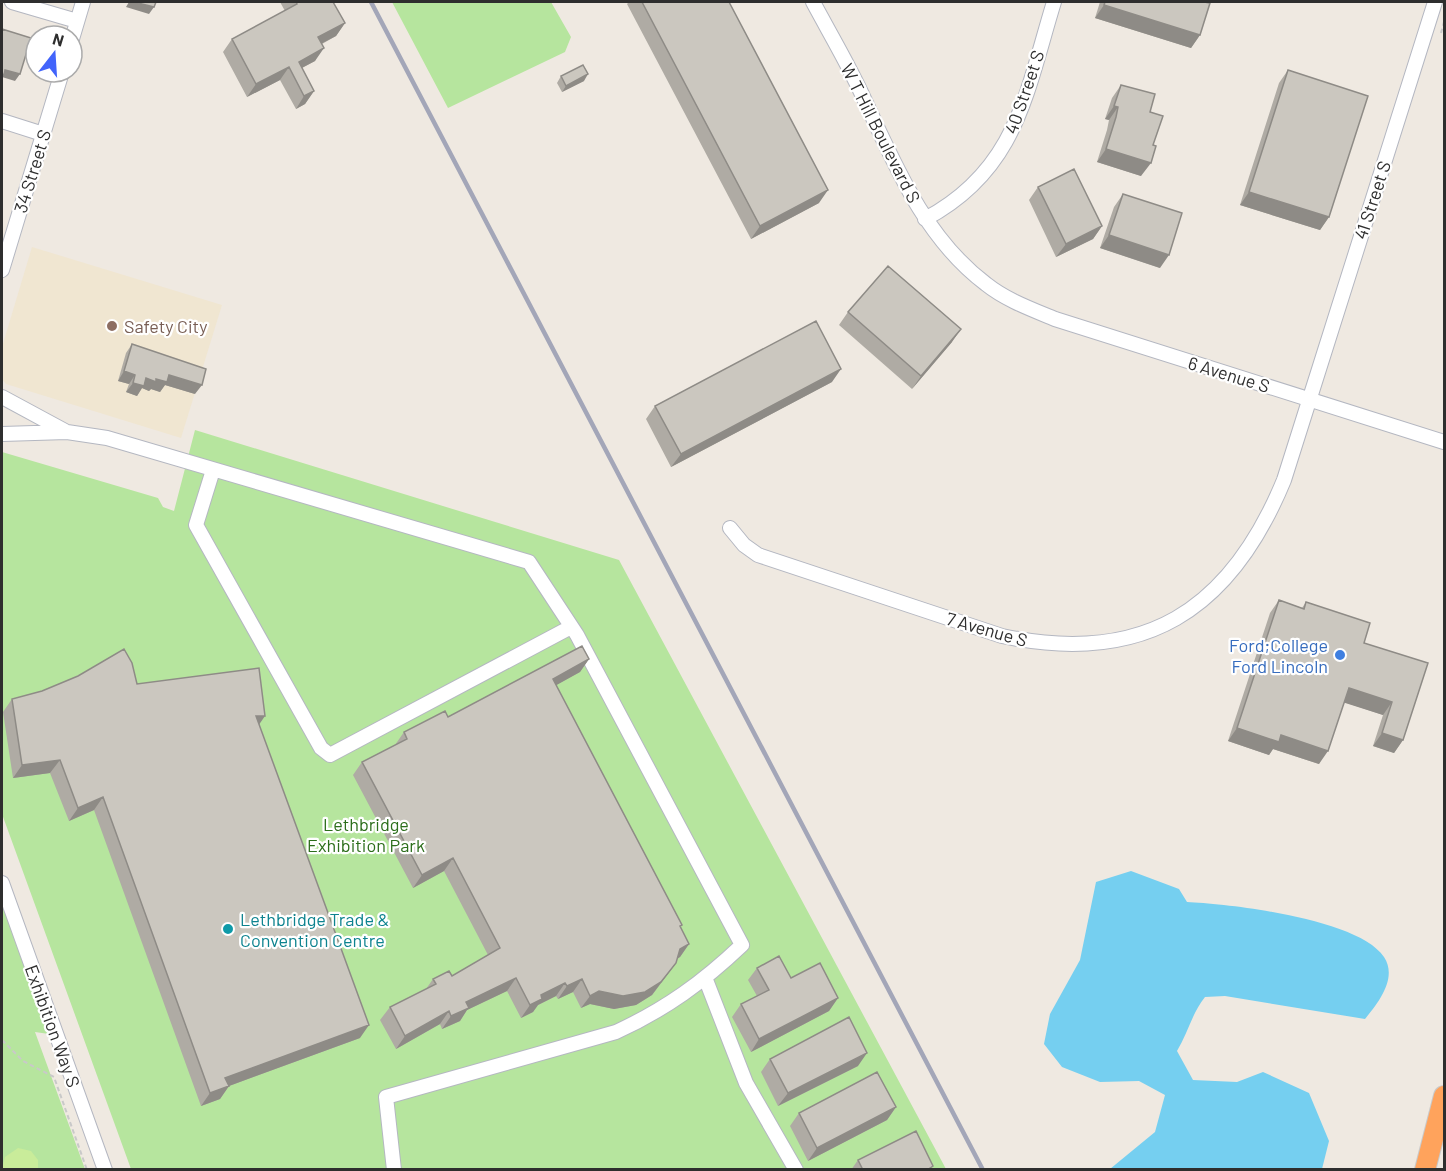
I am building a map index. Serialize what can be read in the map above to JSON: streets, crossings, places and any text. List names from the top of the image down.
{
  "streets": {
    "street": [
      "40 Street S",
      "W T Hill Boulevard S",
      "34 Street S",
      "41 Street S",
      "6 Avenue S",
      "7 Avenue S",
      "Exhibition Way S"
    ]
  },
  "crossings": [
    ["40 Street S", "W T Hill Boulevard S"],
    ["W T Hill Boulevard S", "6 Avenue S"],
    ["41 Street S", "6 Avenue S"],
    ["41 Street S", "7 Avenue S"],
    ["6 Avenue S", "7 Avenue S"]
  ],
  "parks": ["Lethbridge Exhibition Park"],
  "places": ["Safety City", "Ford;College Ford Lincoln", "Lethbridge Trade & Convention Centre"],
  "north": "top"
}
